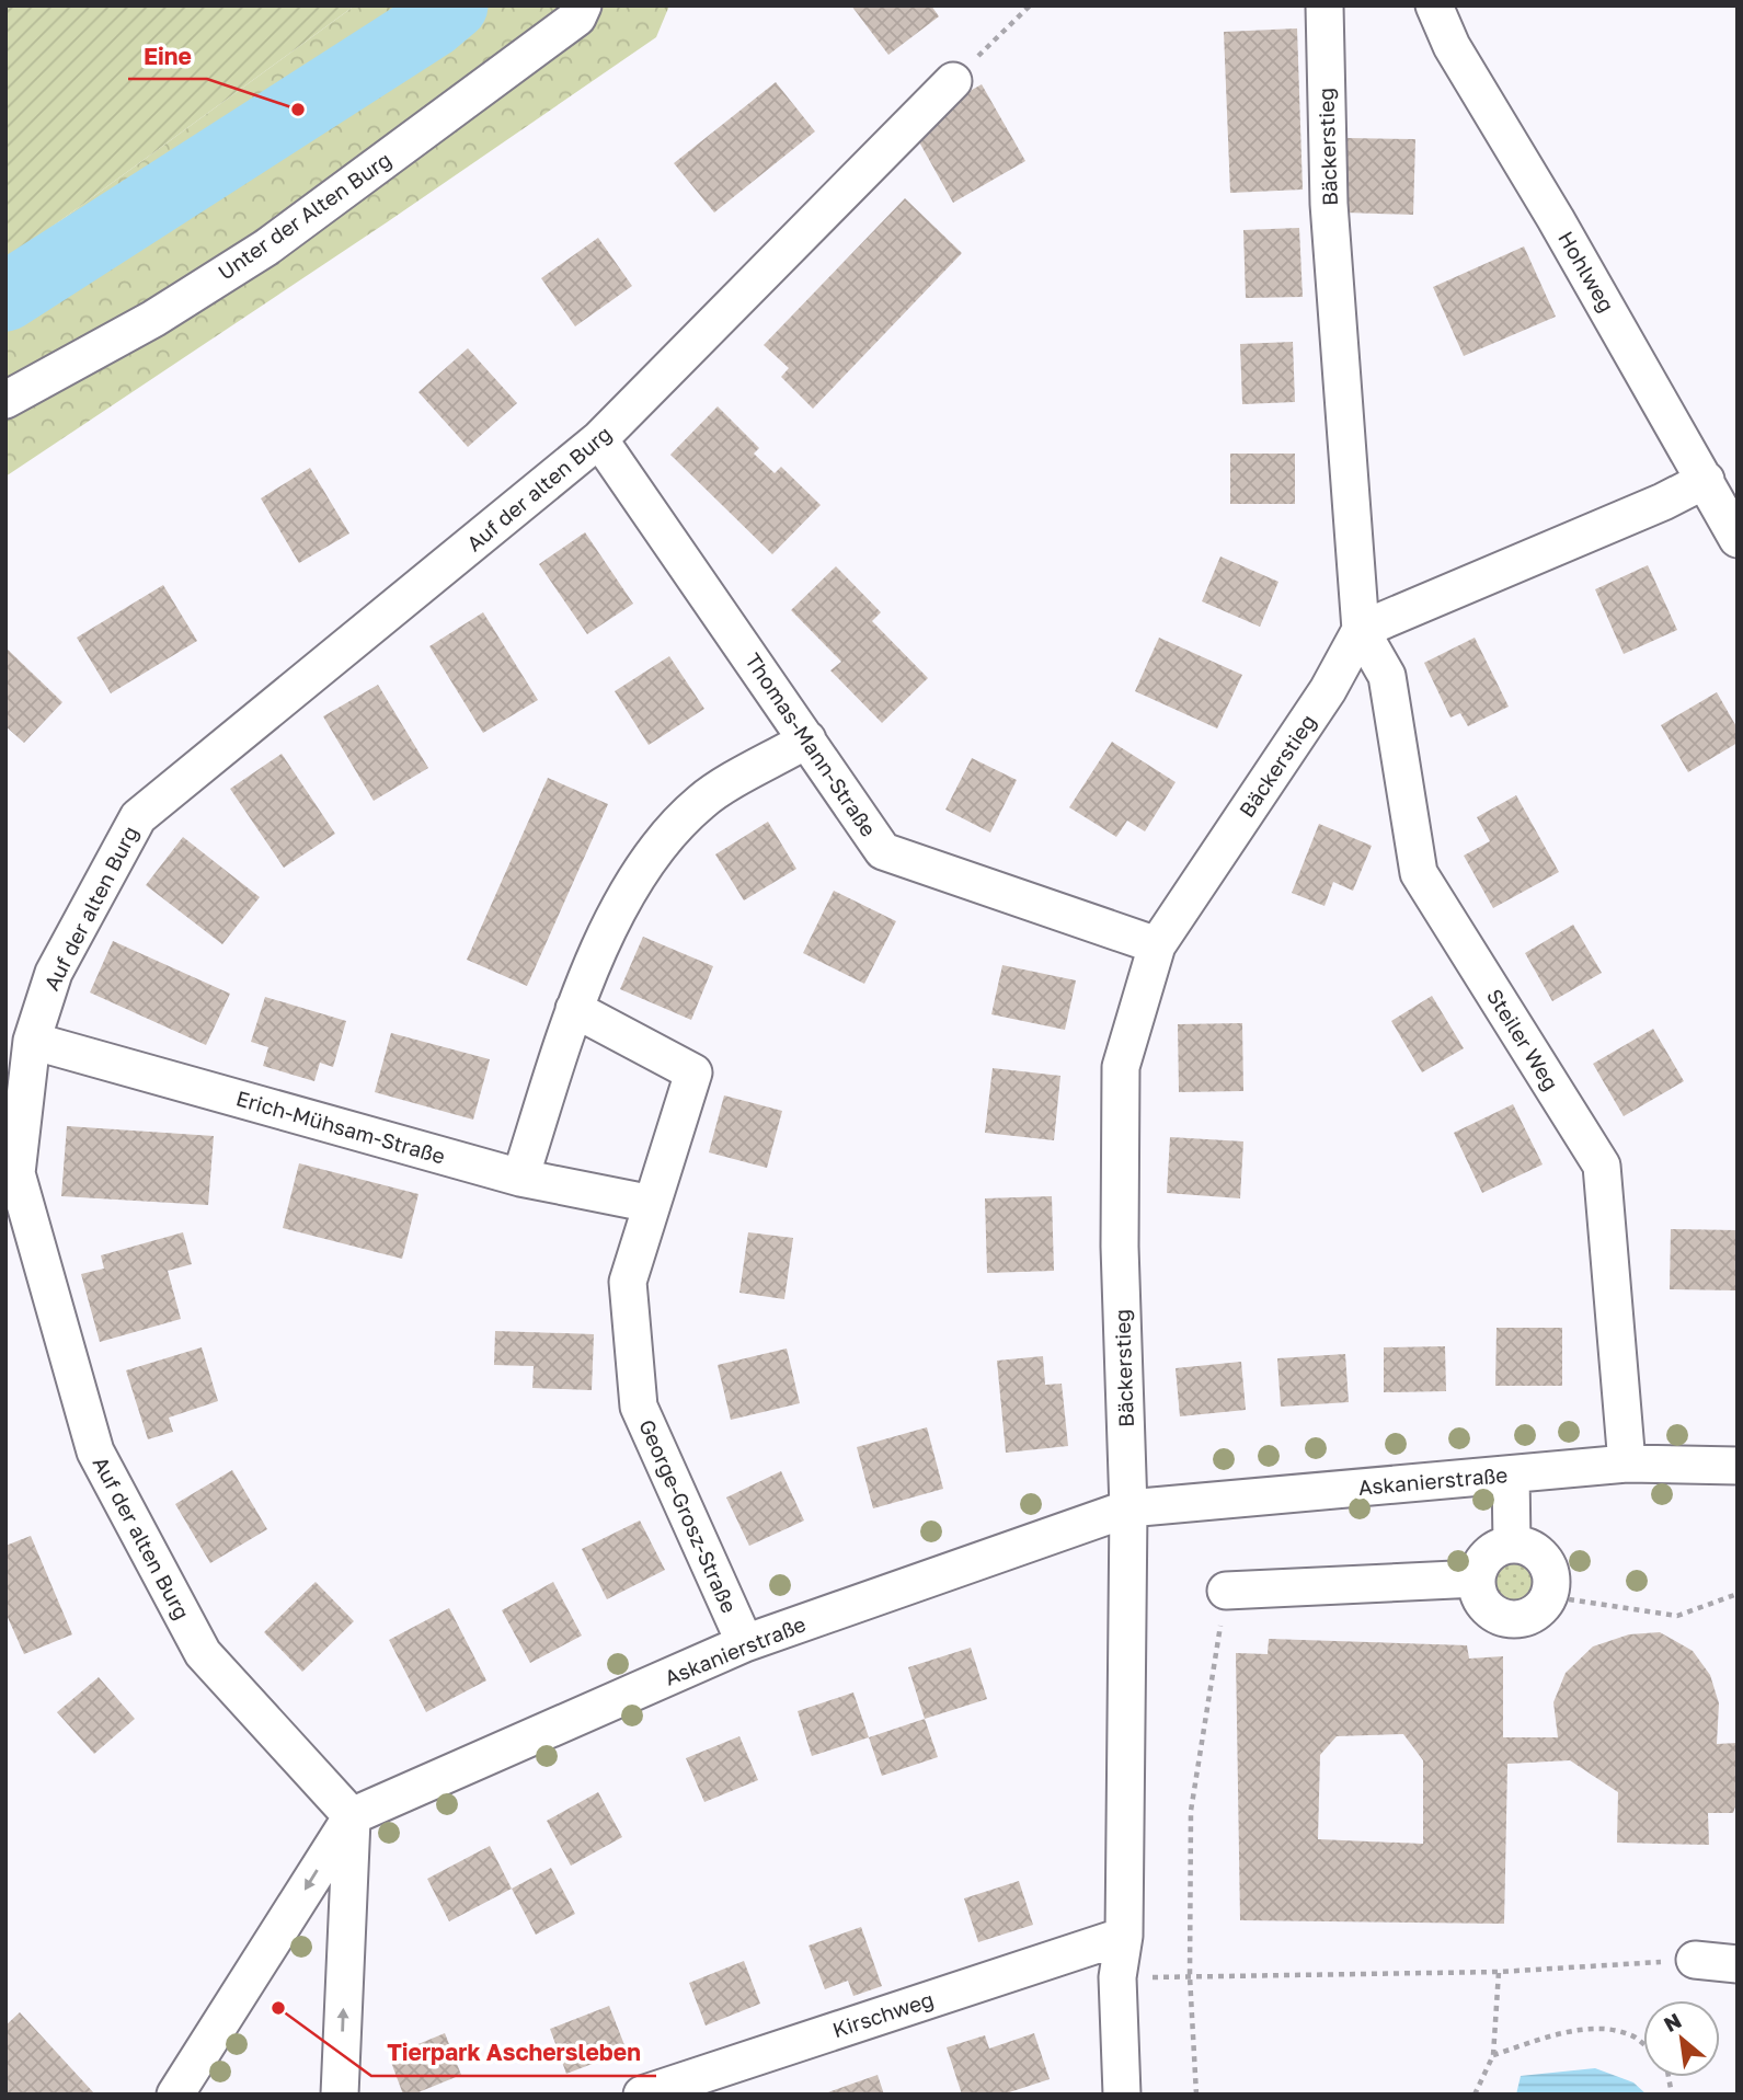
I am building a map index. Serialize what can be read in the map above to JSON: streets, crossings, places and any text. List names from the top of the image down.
{
  "streets": {
    "street": [
      "Bäckerstieg",
      "Unter der Alten Burg",
      "Hohlweg",
      "Auf der alten Burg",
      "Thomas-Mann-Straße",
      "Steiler Weg",
      "Erich-Mühsam-Straße",
      "Askanierstraße",
      "George-Grosz-Straße",
      "Kirschweg"
    ]
  },
  "crossings": [
    ["Bäckerstieg", "Thomas-Mann-Straße"],
    ["Bäckerstieg", "Steiler Weg"],
    ["Bäckerstieg", "Askanierstraße"],
    ["Auf der alten Burg", "Thomas-Mann-Straße"],
    ["Auf der alten Burg", "Erich-Mühsam-Straße"],
    ["Auf der alten Burg", "Askanierstraße"],
    ["Steiler Weg", "Askanierstraße"],
    ["Erich-Mühsam-Straße", "George-Grosz-Straße"],
    ["Askanierstraße", "George-Grosz-Straße"]
  ],
  "places": ["Eine", "Tierpark Aschersleben"],
  "north": "top left"
}
